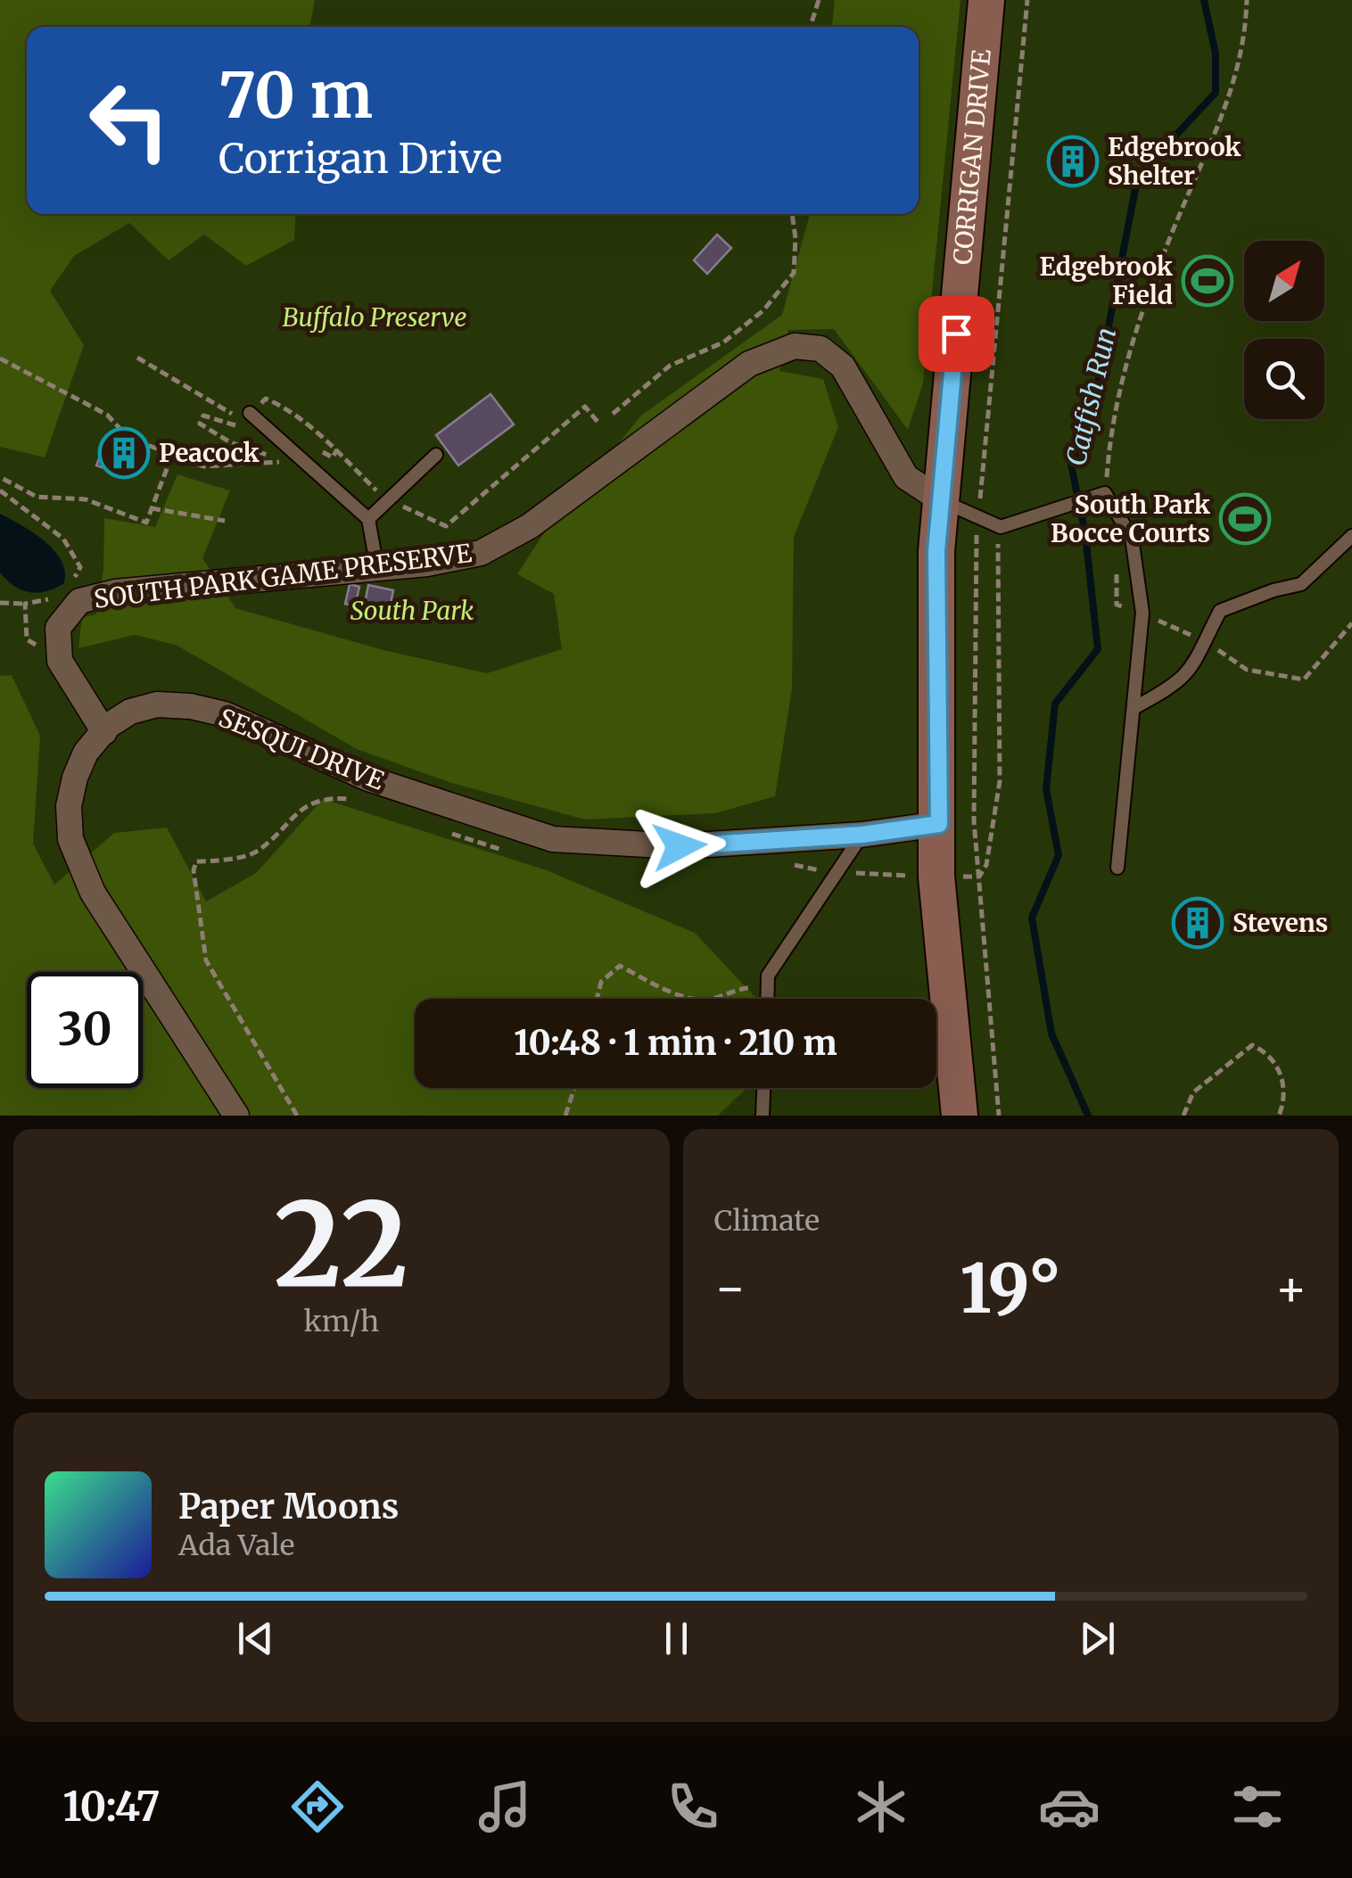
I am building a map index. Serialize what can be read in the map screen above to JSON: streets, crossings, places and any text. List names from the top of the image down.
{
  "streets": {
    "street": ["CORRIGAN DRIVE", "SOUTH PARK GAME PRESERVE", "SESQUI DRIVE"]
  },
  "crossings": [
    ["CORRIGAN DRIVE", "SOUTH PARK GAME PRESERVE"],
    ["CORRIGAN DRIVE", "SESQUI DRIVE"]
  ],
  "water": ["Catfish Run"],
  "parks": ["Buffalo Preserve", "South Park"],
  "places": {
    "building": ["Edgebrook Shelter", "Peacock", "Stevens"],
    "sports": ["Edgebrook Field", "South Park Bocce Courts"]
  },
  "north": "top right",
  "page": {
    "turn": ["70 m", "Corrigan Drive"],
    "limit": "30",
    "trip": "10:48 · 1 min · 210 m",
    "tile": [
      ["22", "km/h"],
      "Climate"
    ],
    "heat": ["−", "19°", "+"],
    "song": ["Paper Moons", "Ada Vale"],
    "tabs": "10:47"
  }
}
